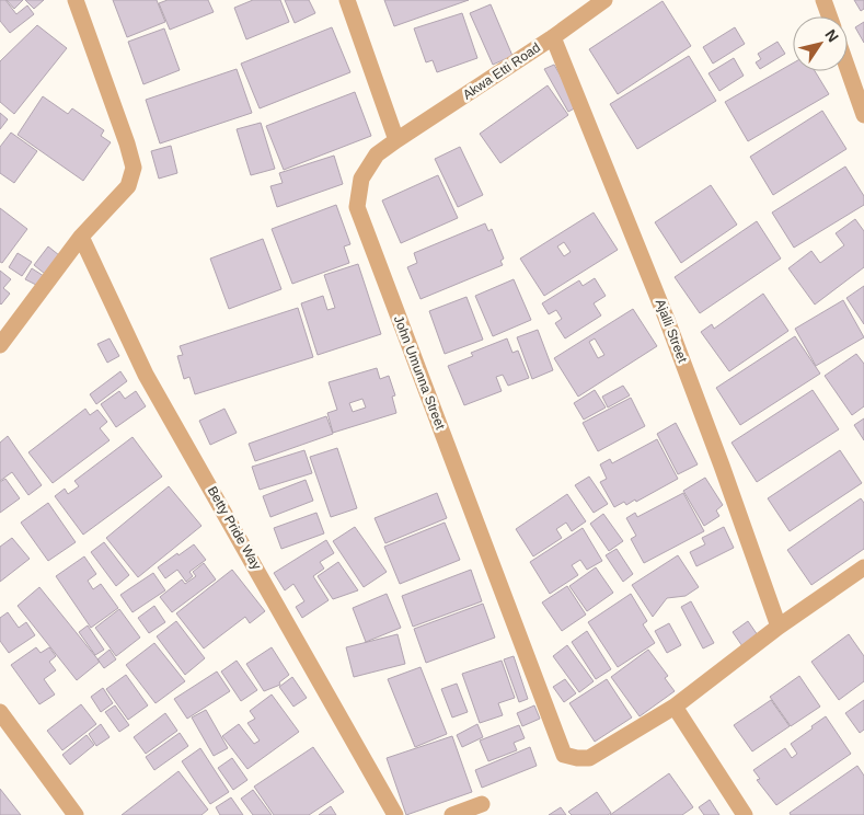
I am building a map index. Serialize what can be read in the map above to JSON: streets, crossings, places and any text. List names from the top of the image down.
{
  "streets": {
    "street": [
      "Akwa Etti Road",
      "Ajalli Street",
      "John Umunna Street",
      "Betty Pride Way"
    ]
  },
  "crossings": [
    ["Akwa Etti Road", "Ajalli Street"],
    ["Akwa Etti Road", "John Umunna Street"]
  ],
  "north": "top right"
}
